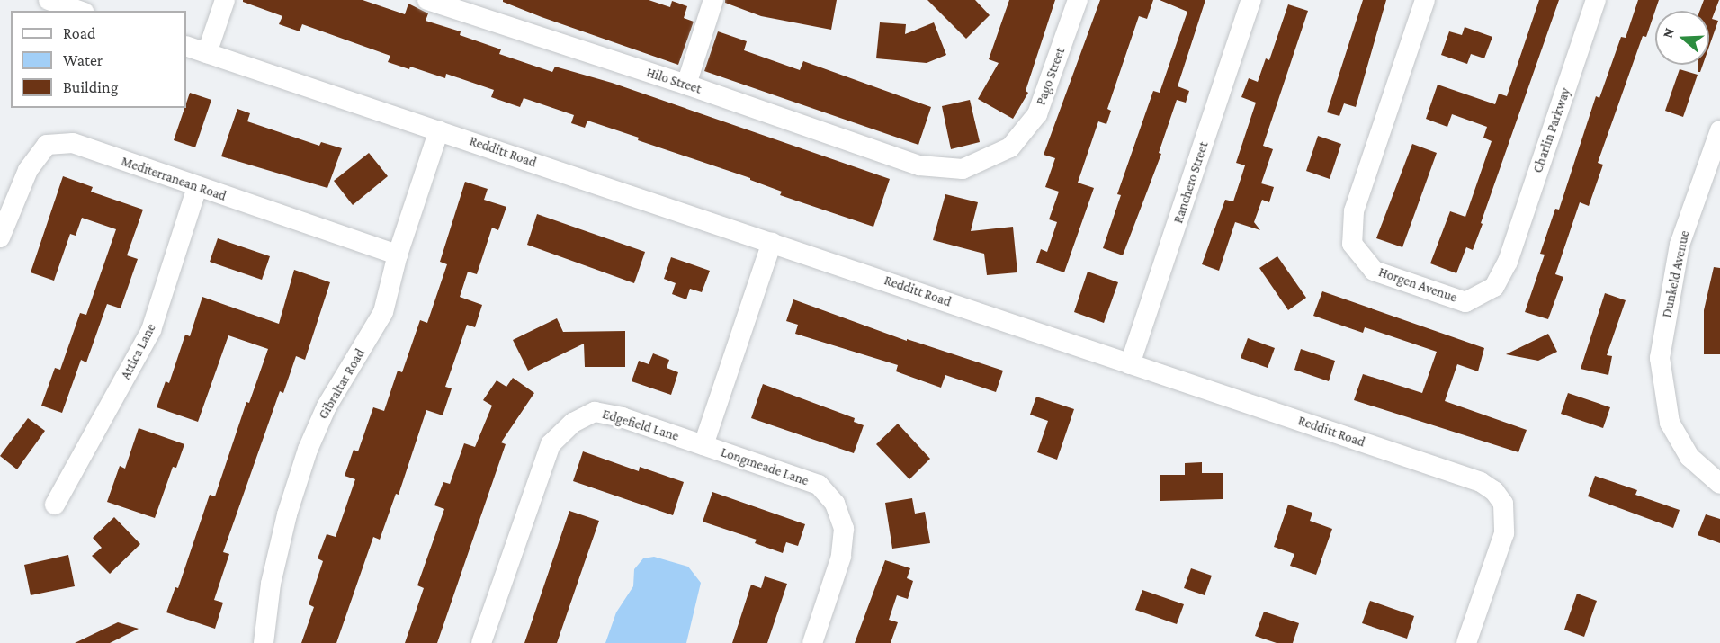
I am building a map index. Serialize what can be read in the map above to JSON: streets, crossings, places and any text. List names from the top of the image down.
{
  "streets": {
    "street": [
      "Pago Street",
      "Hilo Street",
      "Charlin Parkway",
      "Redditt Road",
      "Mediterranean Road",
      "Ranchero Street",
      "Dunkeld Avenue",
      "Horgen Avenue",
      "Attica Lane",
      "Gibraltar Road",
      "Edgefield Lane",
      "Longmeade Lane"
    ]
  },
  "crossings": [
    ["Pago Street", "Hilo Street"],
    ["Charlin Parkway", "Horgen Avenue"],
    ["Redditt Road", "Ranchero Street"],
    ["Redditt Road", "Gibraltar Road"],
    ["Mediterranean Road", "Attica Lane"],
    ["Mediterranean Road", "Gibraltar Road"],
    ["Edgefield Lane", "Longmeade Lane"]
  ],
  "legend": ["Road", "Water", "Building"],
  "north": "left"
}
